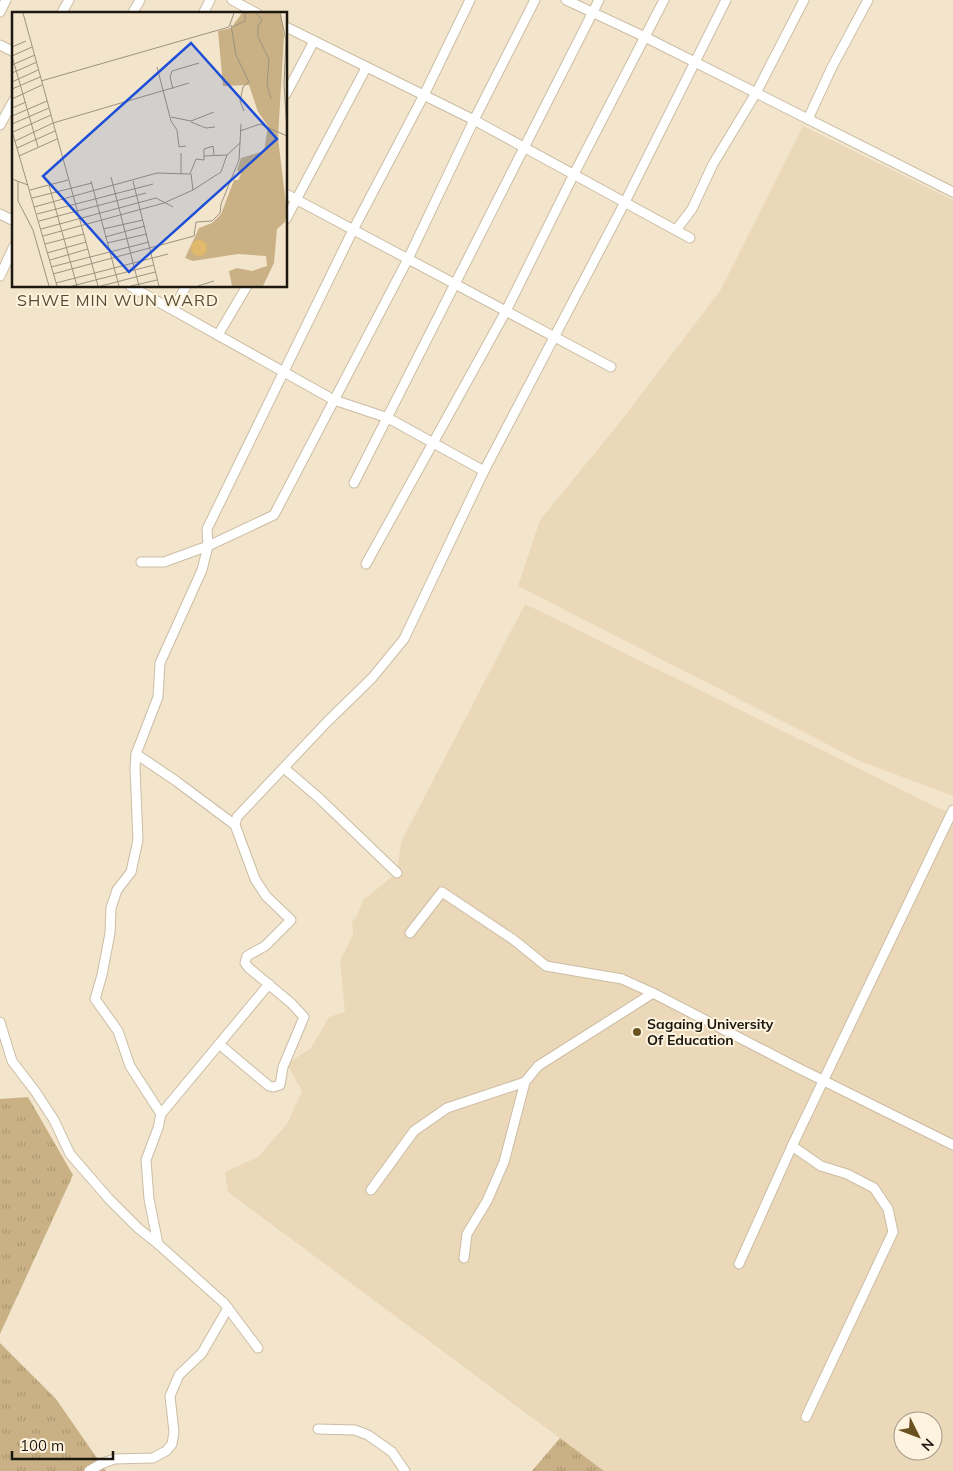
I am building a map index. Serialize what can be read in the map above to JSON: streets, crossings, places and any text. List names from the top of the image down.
{
  "districts": ["SHWE MIN WUN WARD"],
  "places": ["Sagaing University Of Education"],
  "scale_bar": "100 m",
  "north": "bottom right"
}
